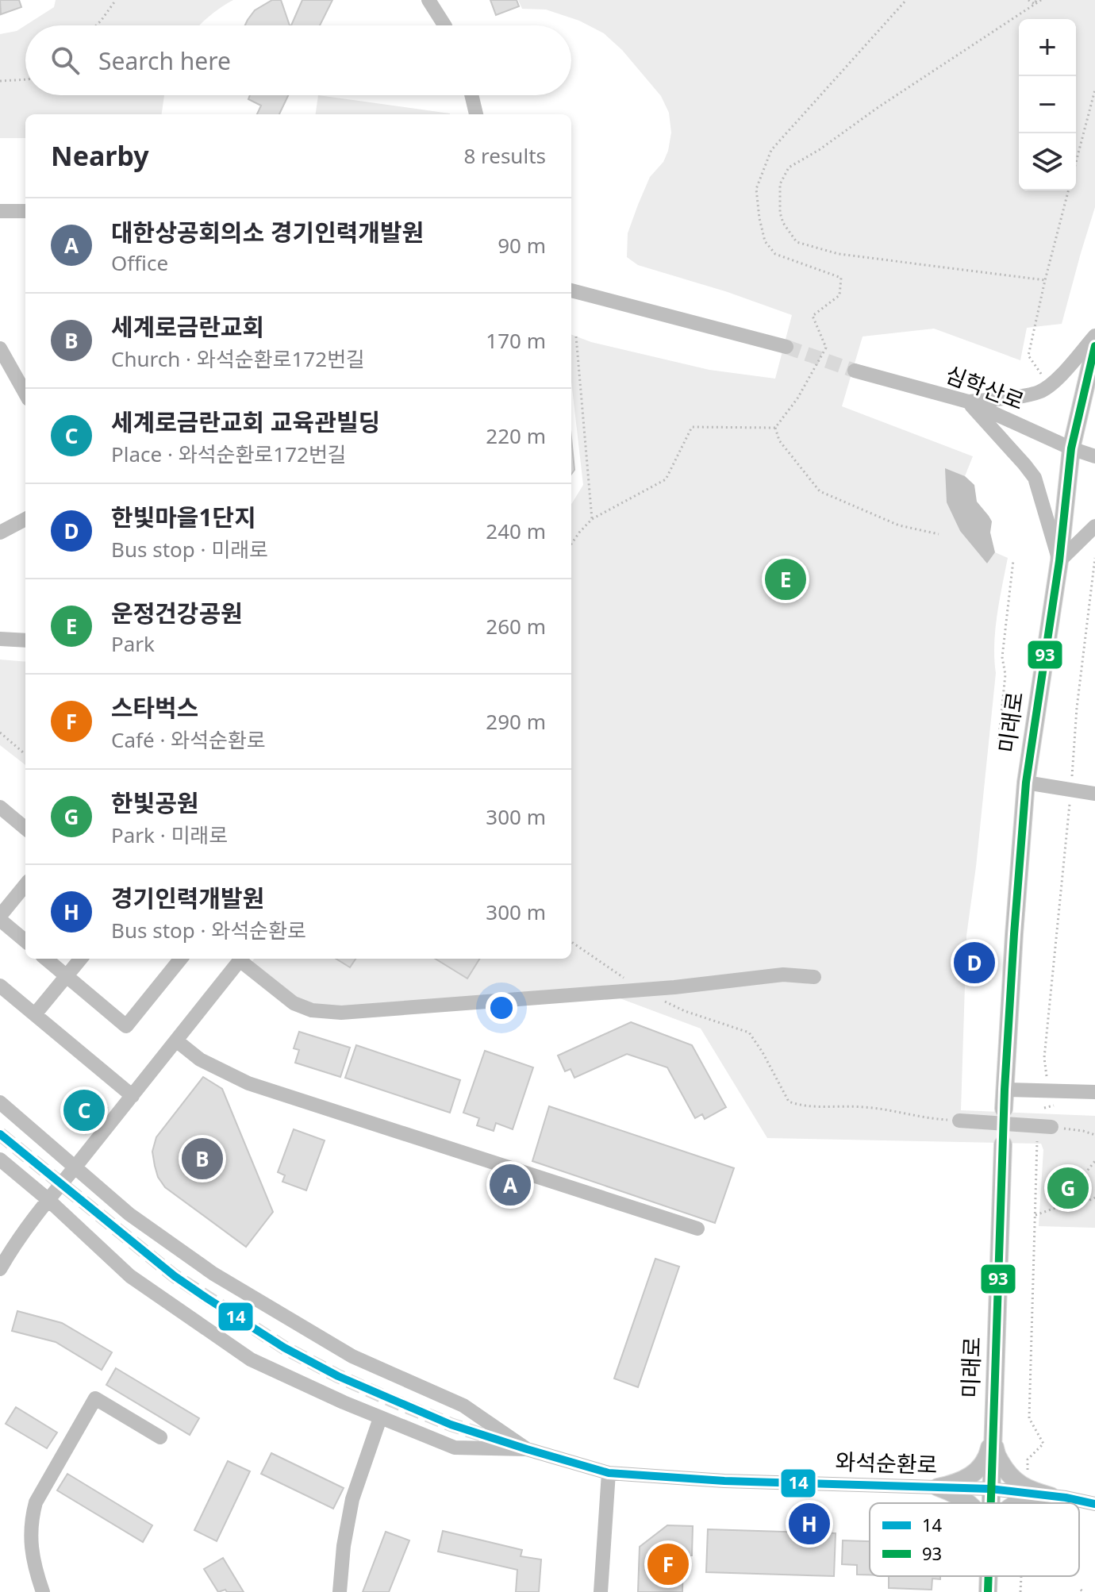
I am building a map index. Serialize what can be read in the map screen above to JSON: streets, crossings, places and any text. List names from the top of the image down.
{
  "streets": {
    "main road": ["미래로"],
    "street": ["심학산로", "와석순환로"]
  },
  "crossings": [
    ["심학산로", "미래로"],
    ["미래로", "와석순환로"]
  ],
  "lines": ["transit line 93", "transit line 14"],
  "legend": ["14", "93"],
  "page": {
    "map_buttons": ["+", "−"],
    "search": "Search here",
    "heading": ["Nearby", "8 results"],
    "list": [
      {
        "mark": "A",
        "name": "대한상공회의소 경기인력개발원",
        "note": "Office",
        "value": "90 m"
      },
      {
        "mark": "B",
        "name": "세계로금란교회",
        "note": "Church · 와석순환로172번길",
        "value": "170 m"
      },
      {
        "mark": "C",
        "name": "세계로금란교회 교육관빌딩",
        "note": "Place · 와석순환로172번길",
        "value": "220 m"
      },
      {
        "mark": "D",
        "name": "한빛마을1단지",
        "note": "Bus stop · 미래로",
        "value": "240 m"
      },
      {
        "mark": "E",
        "name": "운정건강공원",
        "note": "Park",
        "value": "260 m"
      },
      {
        "mark": "F",
        "name": "스타벅스",
        "note": "Café · 와석순환로",
        "value": "290 m"
      },
      {
        "mark": "G",
        "name": "한빛공원",
        "note": "Park · 미래로",
        "value": "300 m"
      },
      {
        "mark": "H",
        "name": "경기인력개발원",
        "note": "Bus stop · 와석순환로",
        "value": "300 m"
      }
    ],
    "pins": [
      "E",
      "D",
      "C",
      "B",
      "A",
      "G",
      "H",
      "F"
    ]
  }
}
